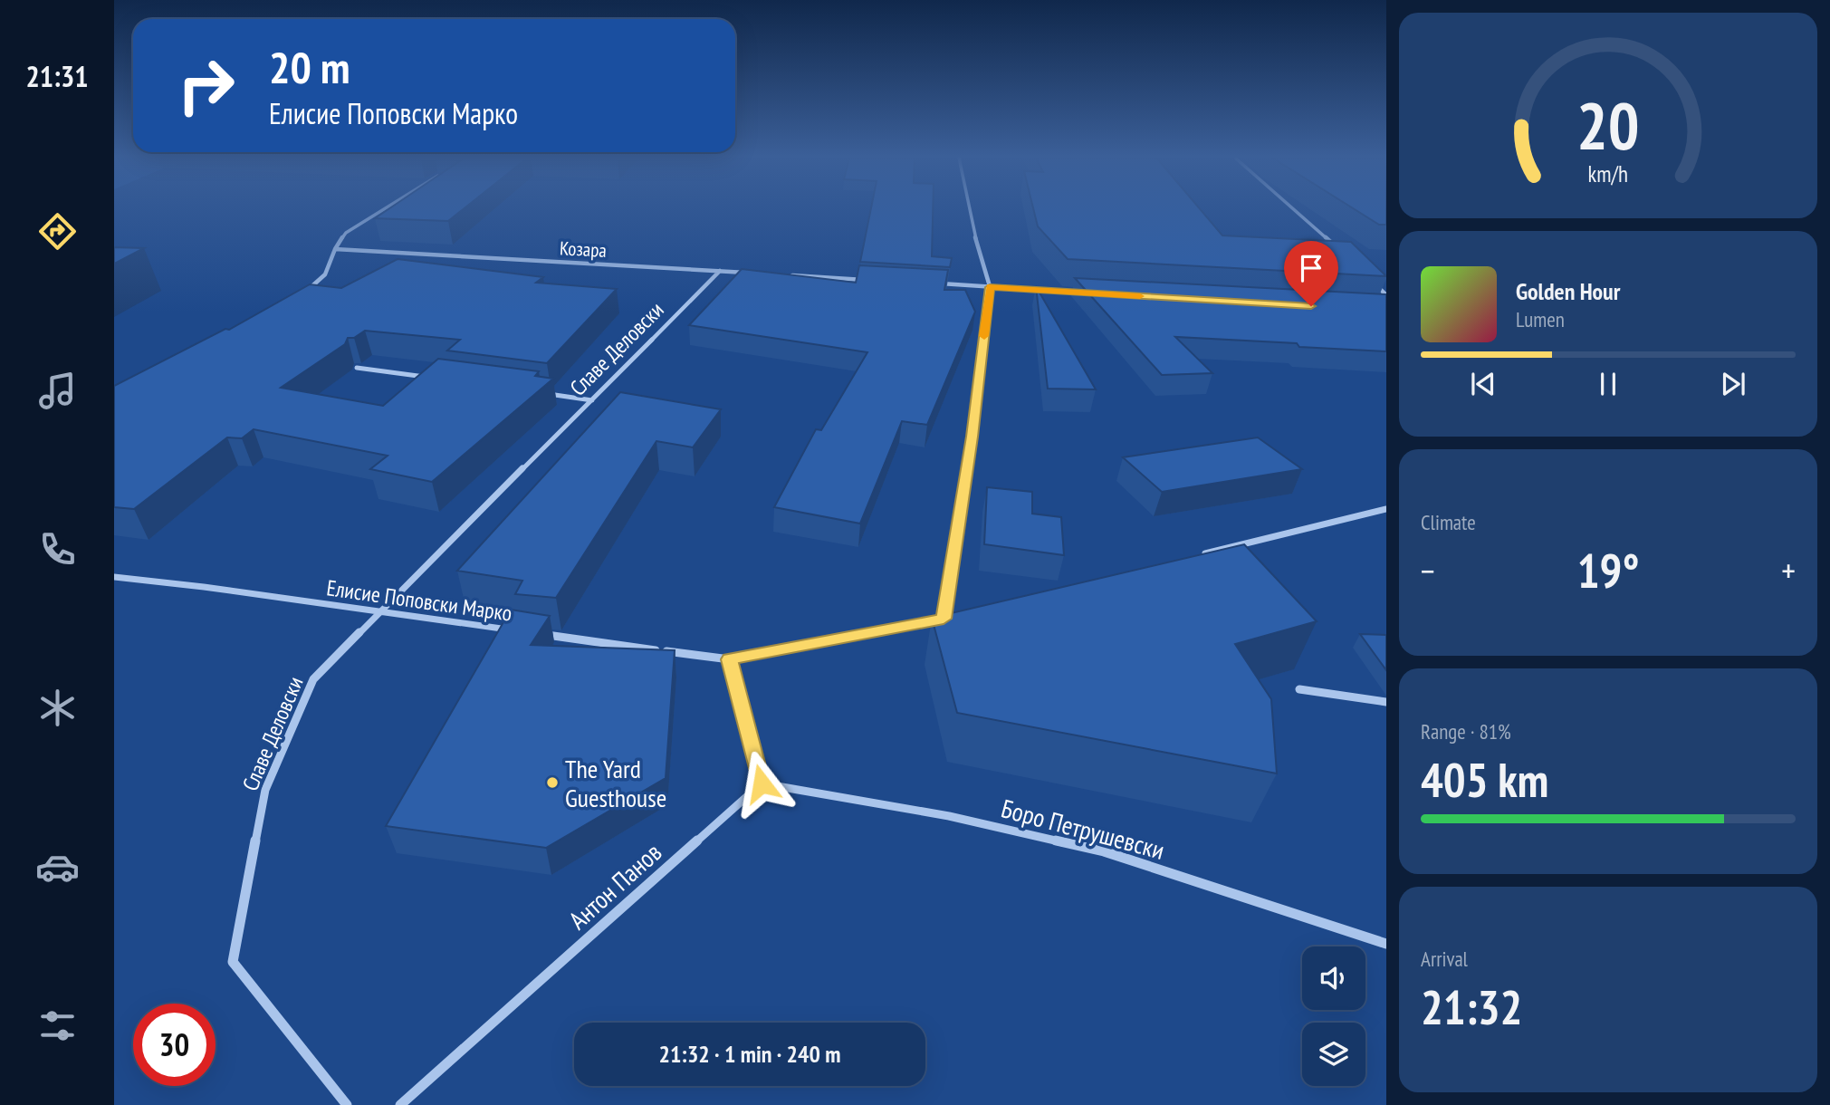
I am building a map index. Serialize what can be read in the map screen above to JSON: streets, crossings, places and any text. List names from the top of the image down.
{
  "streets": {
    "street": [
      "Козара",
      "Славе Деловски",
      "Елисие Поповски Марко",
      "Боро Петрушевски",
      "Антон Панов"
    ]
  },
  "crossings": [
    ["Козара", "Славе Деловски"],
    ["Славе Деловски", "Елисие Поповски Марко"],
    ["Боро Петрушевски", "Антон Панов"]
  ],
  "places": ["The Yard Guesthouse"],
  "page": {
    "tabs": "21:31",
    "turn": ["20 m", "Елисие Поповски Марко"],
    "song": ["Golden Hour", "Lumen"],
    "tile": [
      "Climate",
      ["Range · 81%", "405 km"],
      ["Arrival", "21:32"]
    ],
    "heat": ["−", "19°", "+"],
    "limit": "30",
    "trip": "21:32 · 1 min · 240 m",
    "gauge": ["20", "km/h"]
  }
}
